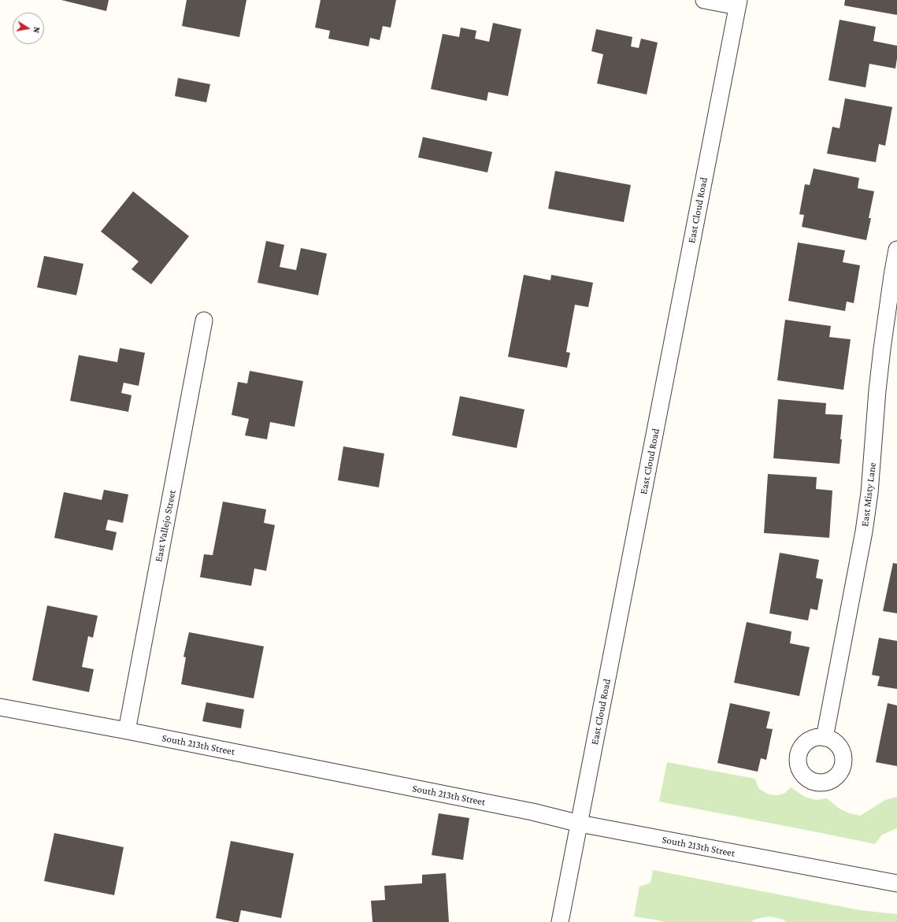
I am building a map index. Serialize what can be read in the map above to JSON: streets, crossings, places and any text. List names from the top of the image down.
{
  "streets": {
    "street": [
      "East Cloud Road",
      "East Misty Lane",
      "East Vallejo Street",
      "South 213th Street"
    ]
  },
  "crossings": [
    ["East Cloud Road", "South 213th Street"],
    ["East Vallejo Street", "South 213th Street"]
  ],
  "north": "right"
}
